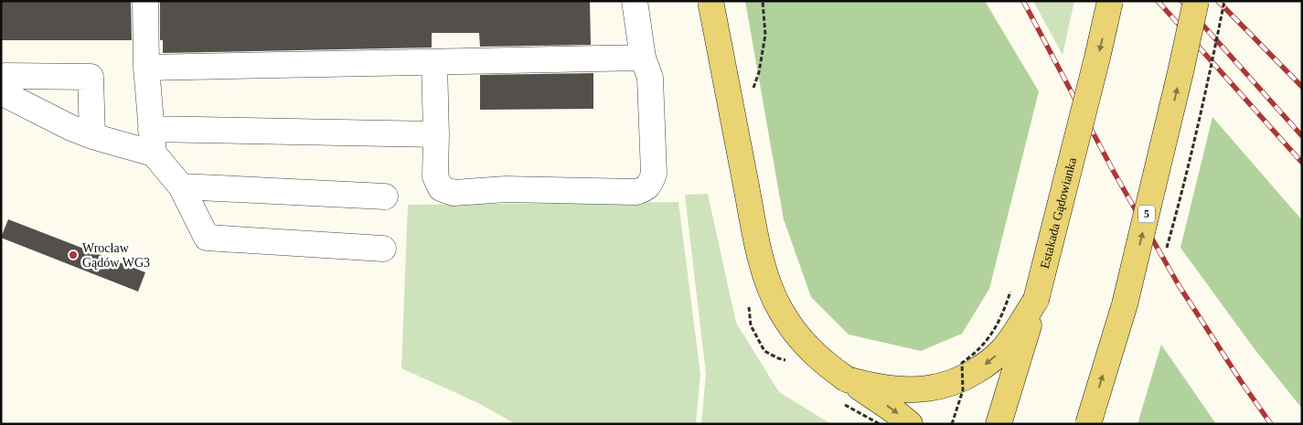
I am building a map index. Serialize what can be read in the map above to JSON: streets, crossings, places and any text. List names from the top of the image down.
{
  "streets": {
    "main road": ["Estakada Gądowianka", "5"]
  },
  "places": ["Wrocław Gądów WG3"]
}
